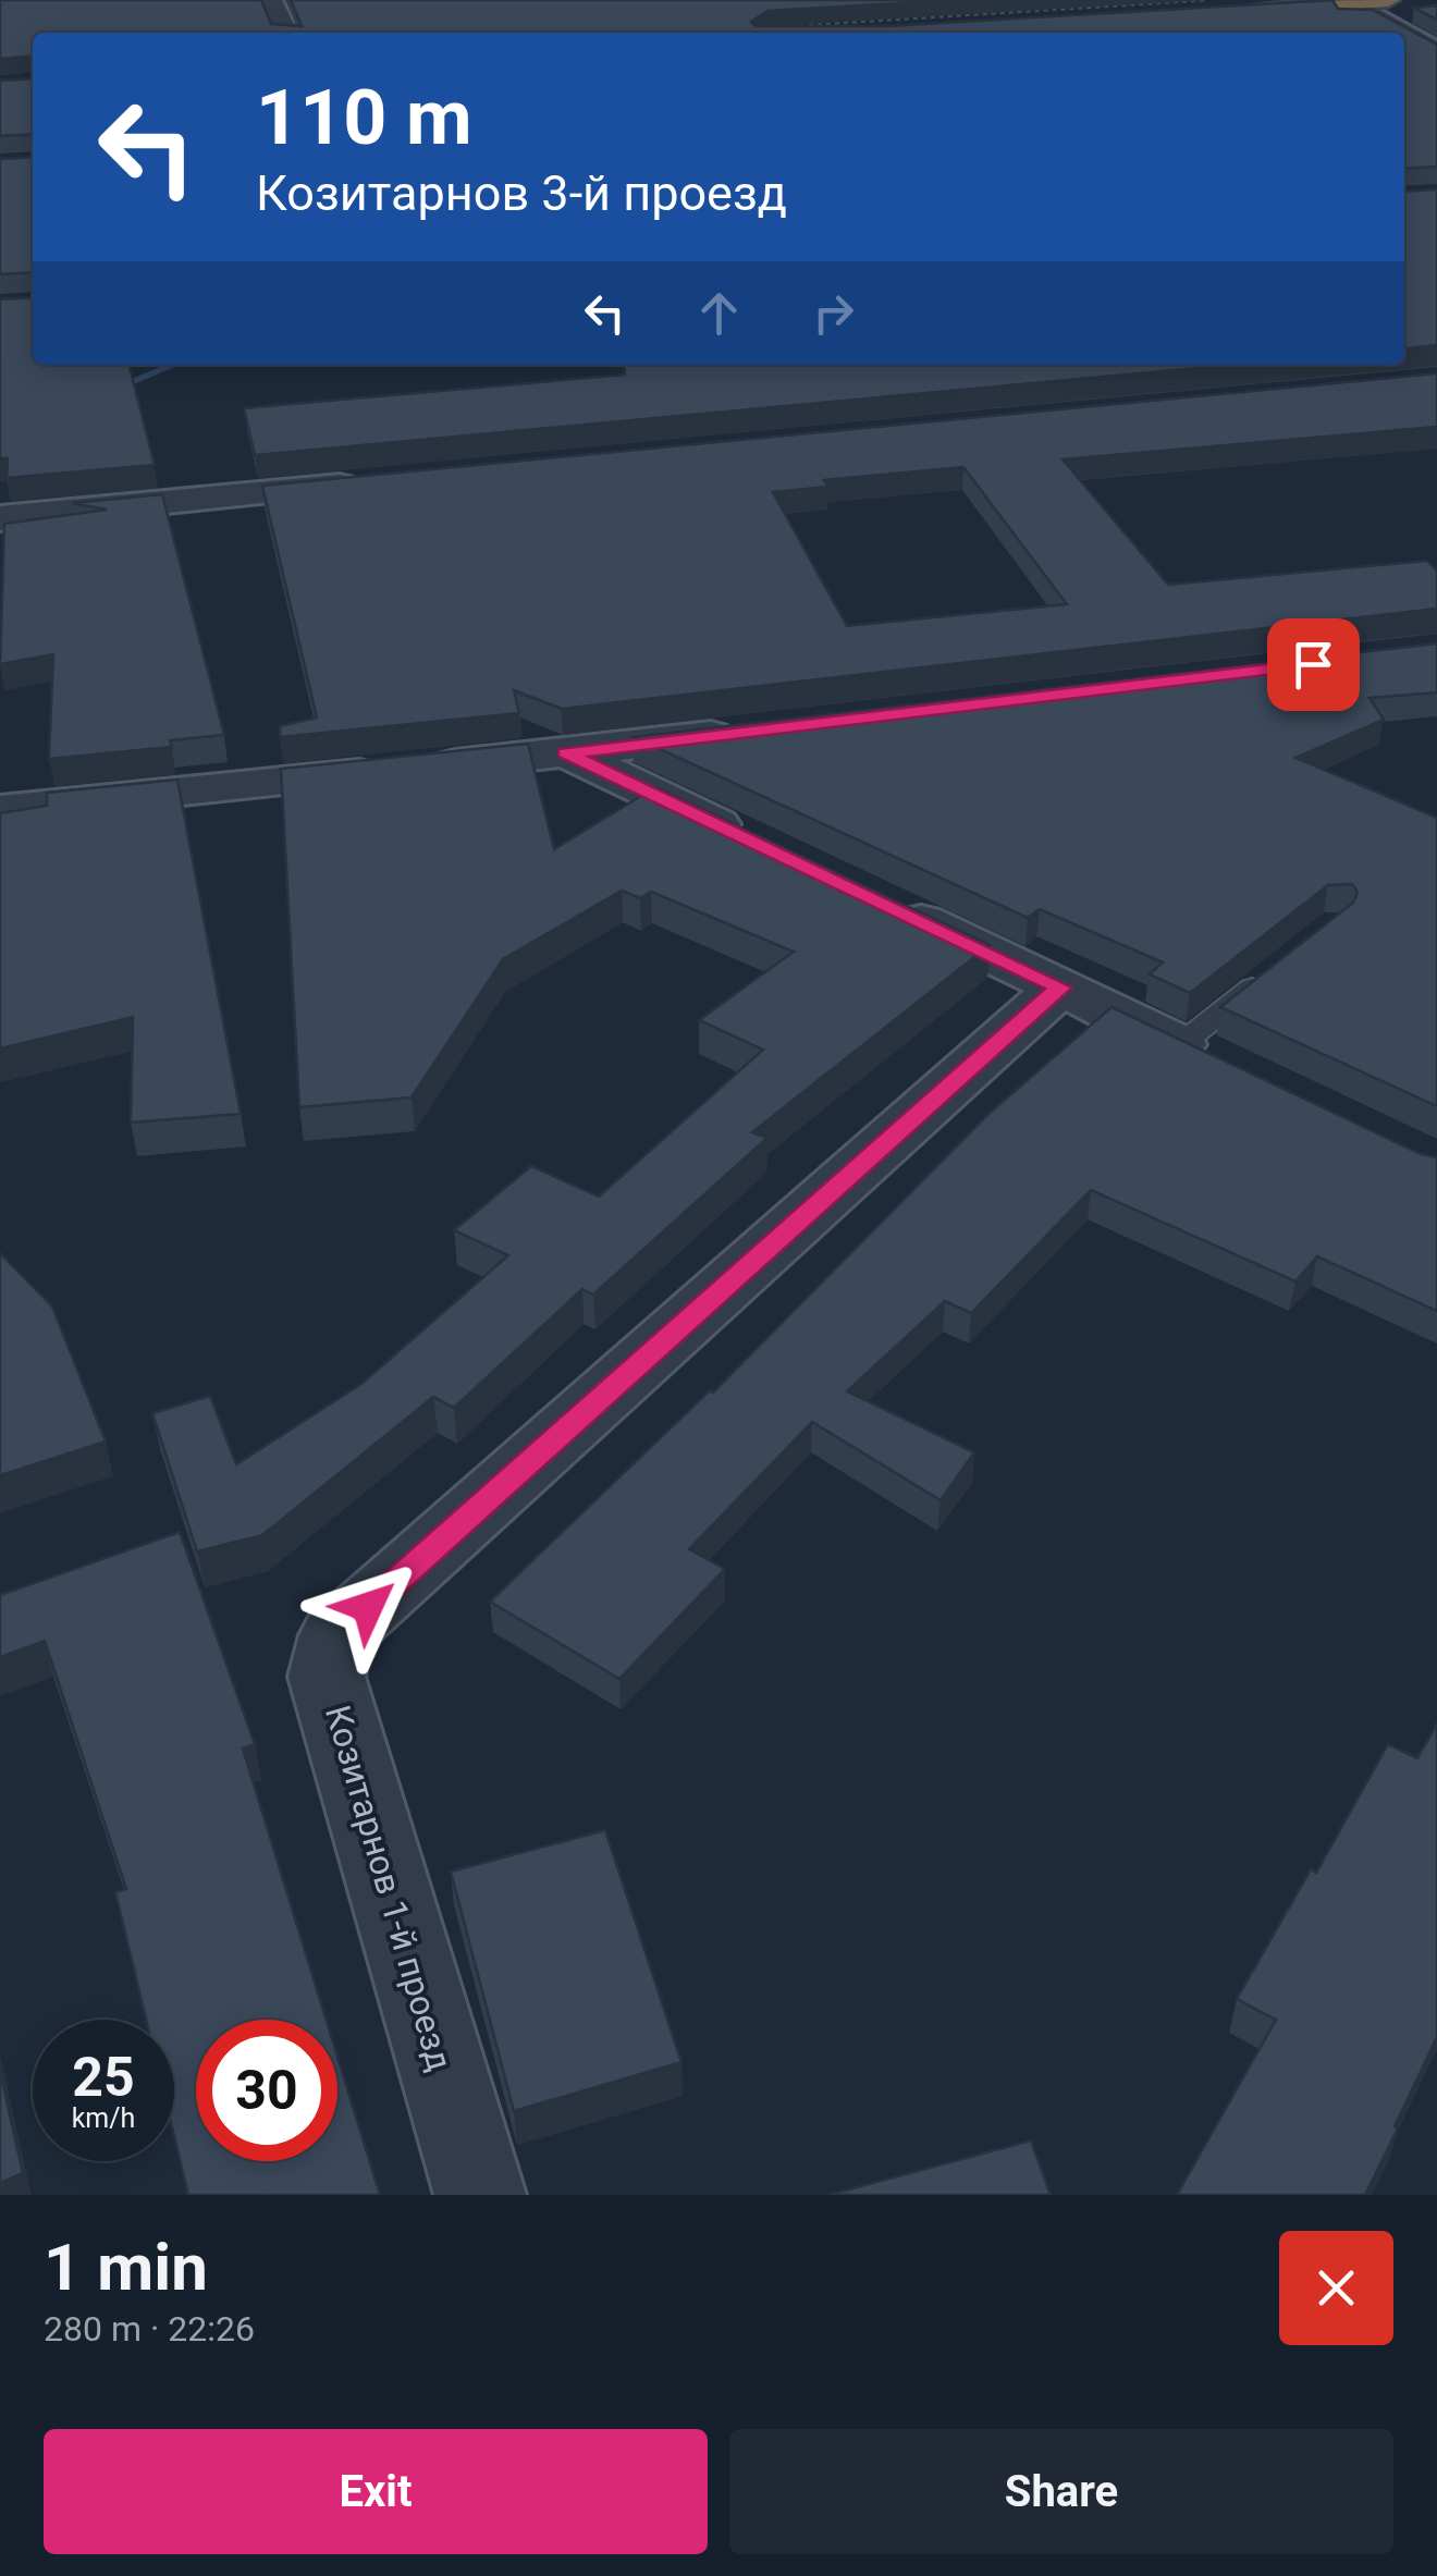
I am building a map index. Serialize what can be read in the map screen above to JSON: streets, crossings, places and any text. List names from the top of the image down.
{
  "streets": {
    "street": ["Козитарнов 1-й проезд"]
  },
  "page": {
    "turn": ["110 m", "Козитарнов 3-й проезд"],
    "speed": "25 km/h",
    "limit": "30",
    "heading": ["1 min", "280 m · 22:26"],
    "buttons": ["Exit", "Share"]
  }
}
